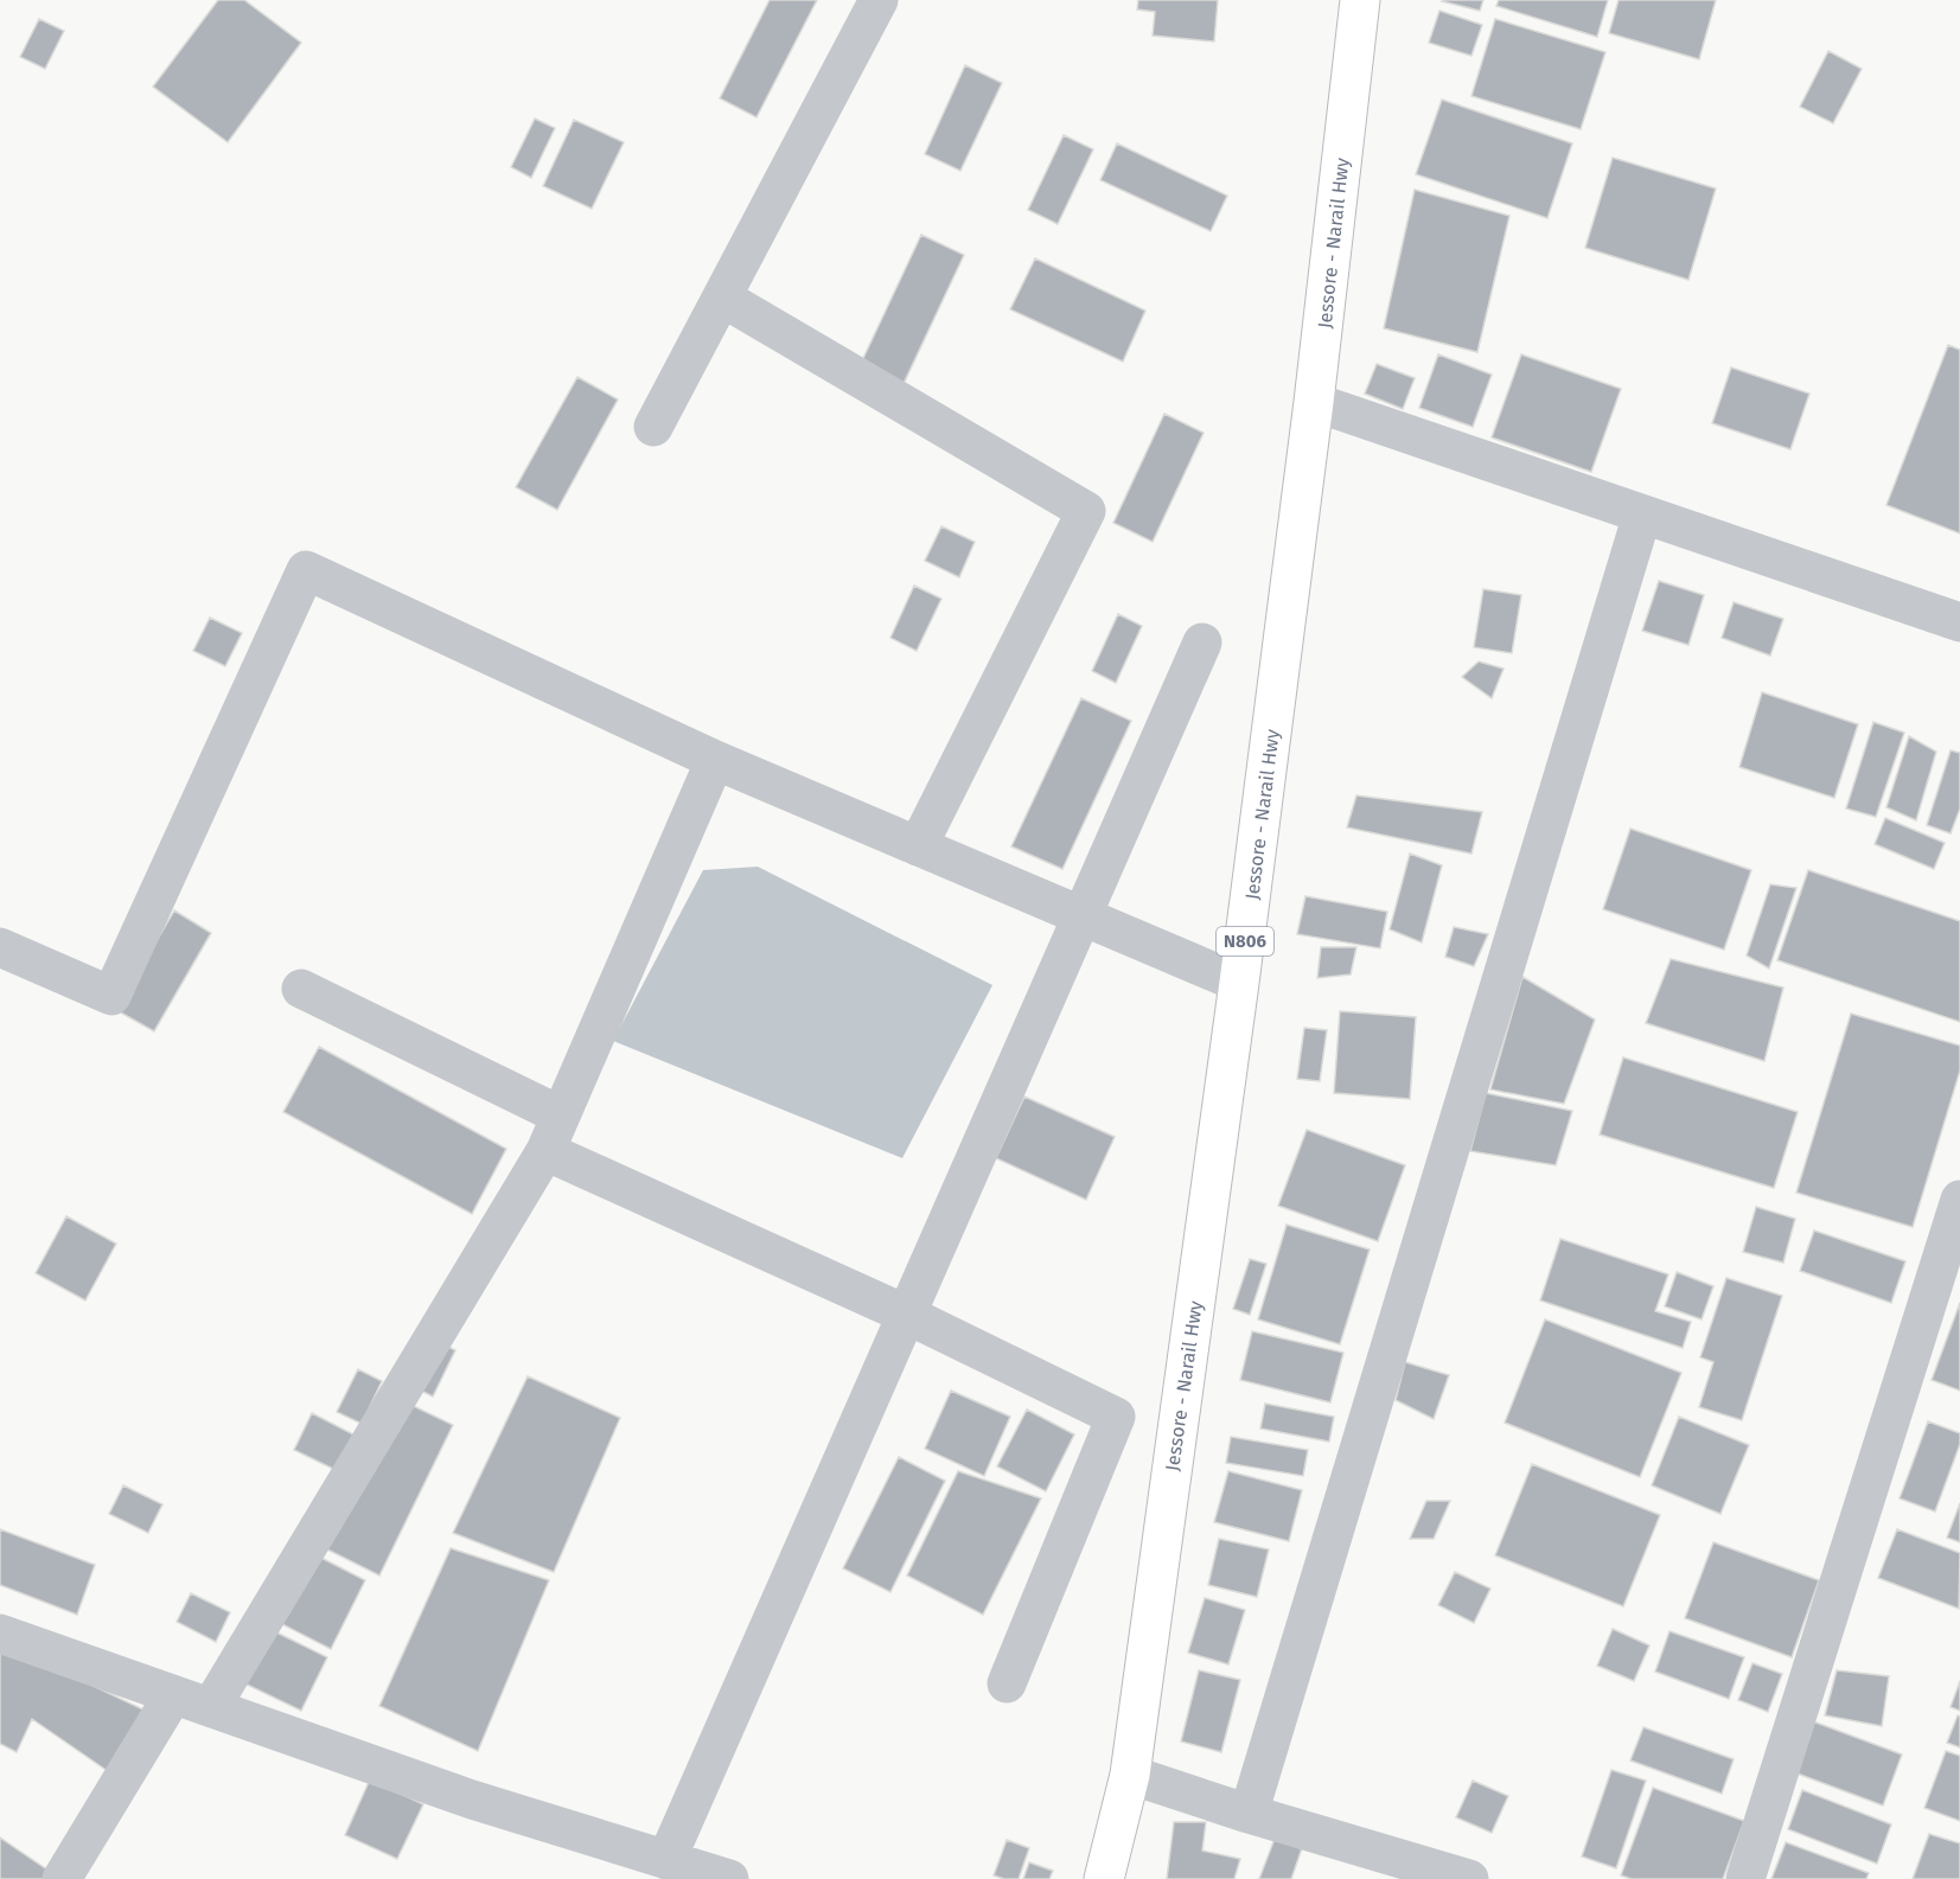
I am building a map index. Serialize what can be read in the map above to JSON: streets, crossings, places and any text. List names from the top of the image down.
{
  "streets": {
    "highway": ["Jessore - Narail Hwy", "N806"]
  }
}
